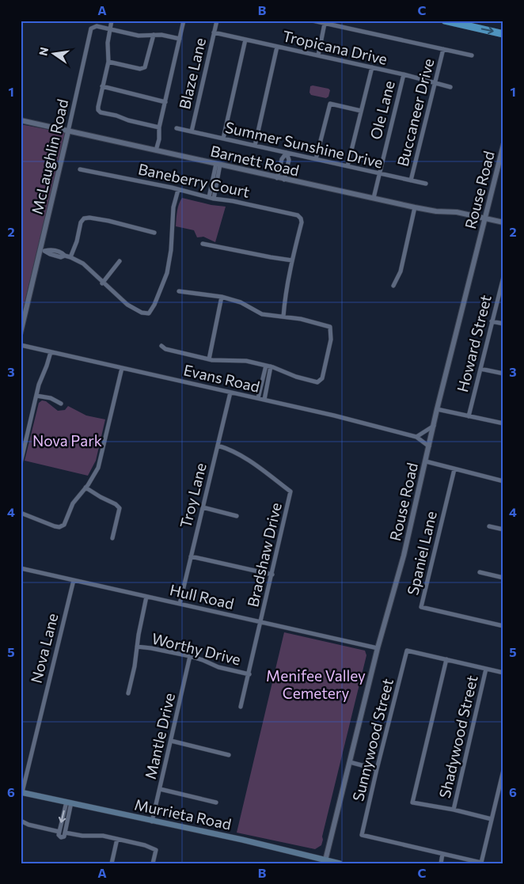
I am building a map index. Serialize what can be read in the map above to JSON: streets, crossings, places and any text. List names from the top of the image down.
{
  "streets": {
    "main road": ["Murrieta Road"],
    "street": [
      "Tropicana Drive",
      "Blaze Lane",
      "Ole Lane",
      "Buccaneer Drive",
      "Summer Sunshine Drive",
      "McLaughlin Road",
      "Barnett Road",
      "Baneberry Court",
      "Rouse Road",
      "Howard Street",
      "Evans Road",
      "Troy Lane",
      "Spaniel Lane",
      "Bradshaw Drive",
      "Hull Road",
      "Nova Lane",
      "Worthy Drive",
      "Mantle Drive",
      "Shadywood Street",
      "Sunnywood Street"
    ]
  },
  "crossings": [
    ["Tropicana Drive", "Blaze Lane"],
    ["Tropicana Drive", "Ole Lane"],
    ["Tropicana Drive", "Buccaneer Drive"],
    ["Blaze Lane", "Summer Sunshine Drive"],
    ["Ole Lane", "Summer Sunshine Drive"],
    ["Ole Lane", "Barnett Road"],
    ["Buccaneer Drive", "Summer Sunshine Drive"],
    ["McLaughlin Road", "Barnett Road"],
    ["Barnett Road", "Rouse Road"],
    ["Rouse Road", "Evans Road"],
    ["Rouse Road", "Hull Road"],
    ["Rouse Road", "Murrieta Road"],
    ["Evans Road", "Troy Lane"],
    ["Troy Lane", "Bradshaw Drive"],
    ["Troy Lane", "Hull Road"],
    ["Bradshaw Drive", "Hull Road"],
    ["Bradshaw Drive", "Worthy Drive"],
    ["Hull Road", "Nova Lane"],
    ["Nova Lane", "Murrieta Road"],
    ["Worthy Drive", "Mantle Drive"],
    ["Mantle Drive", "Murrieta Road"]
  ],
  "parks": ["Nova Park", "Menifee Valley Cemetery"],
  "north": "left",
  "grid": {
    "columns": ["A", "B", "C"],
    "rows": [
      "1",
      "2",
      "3",
      "4",
      "5",
      "6"
    ]
  }
}
